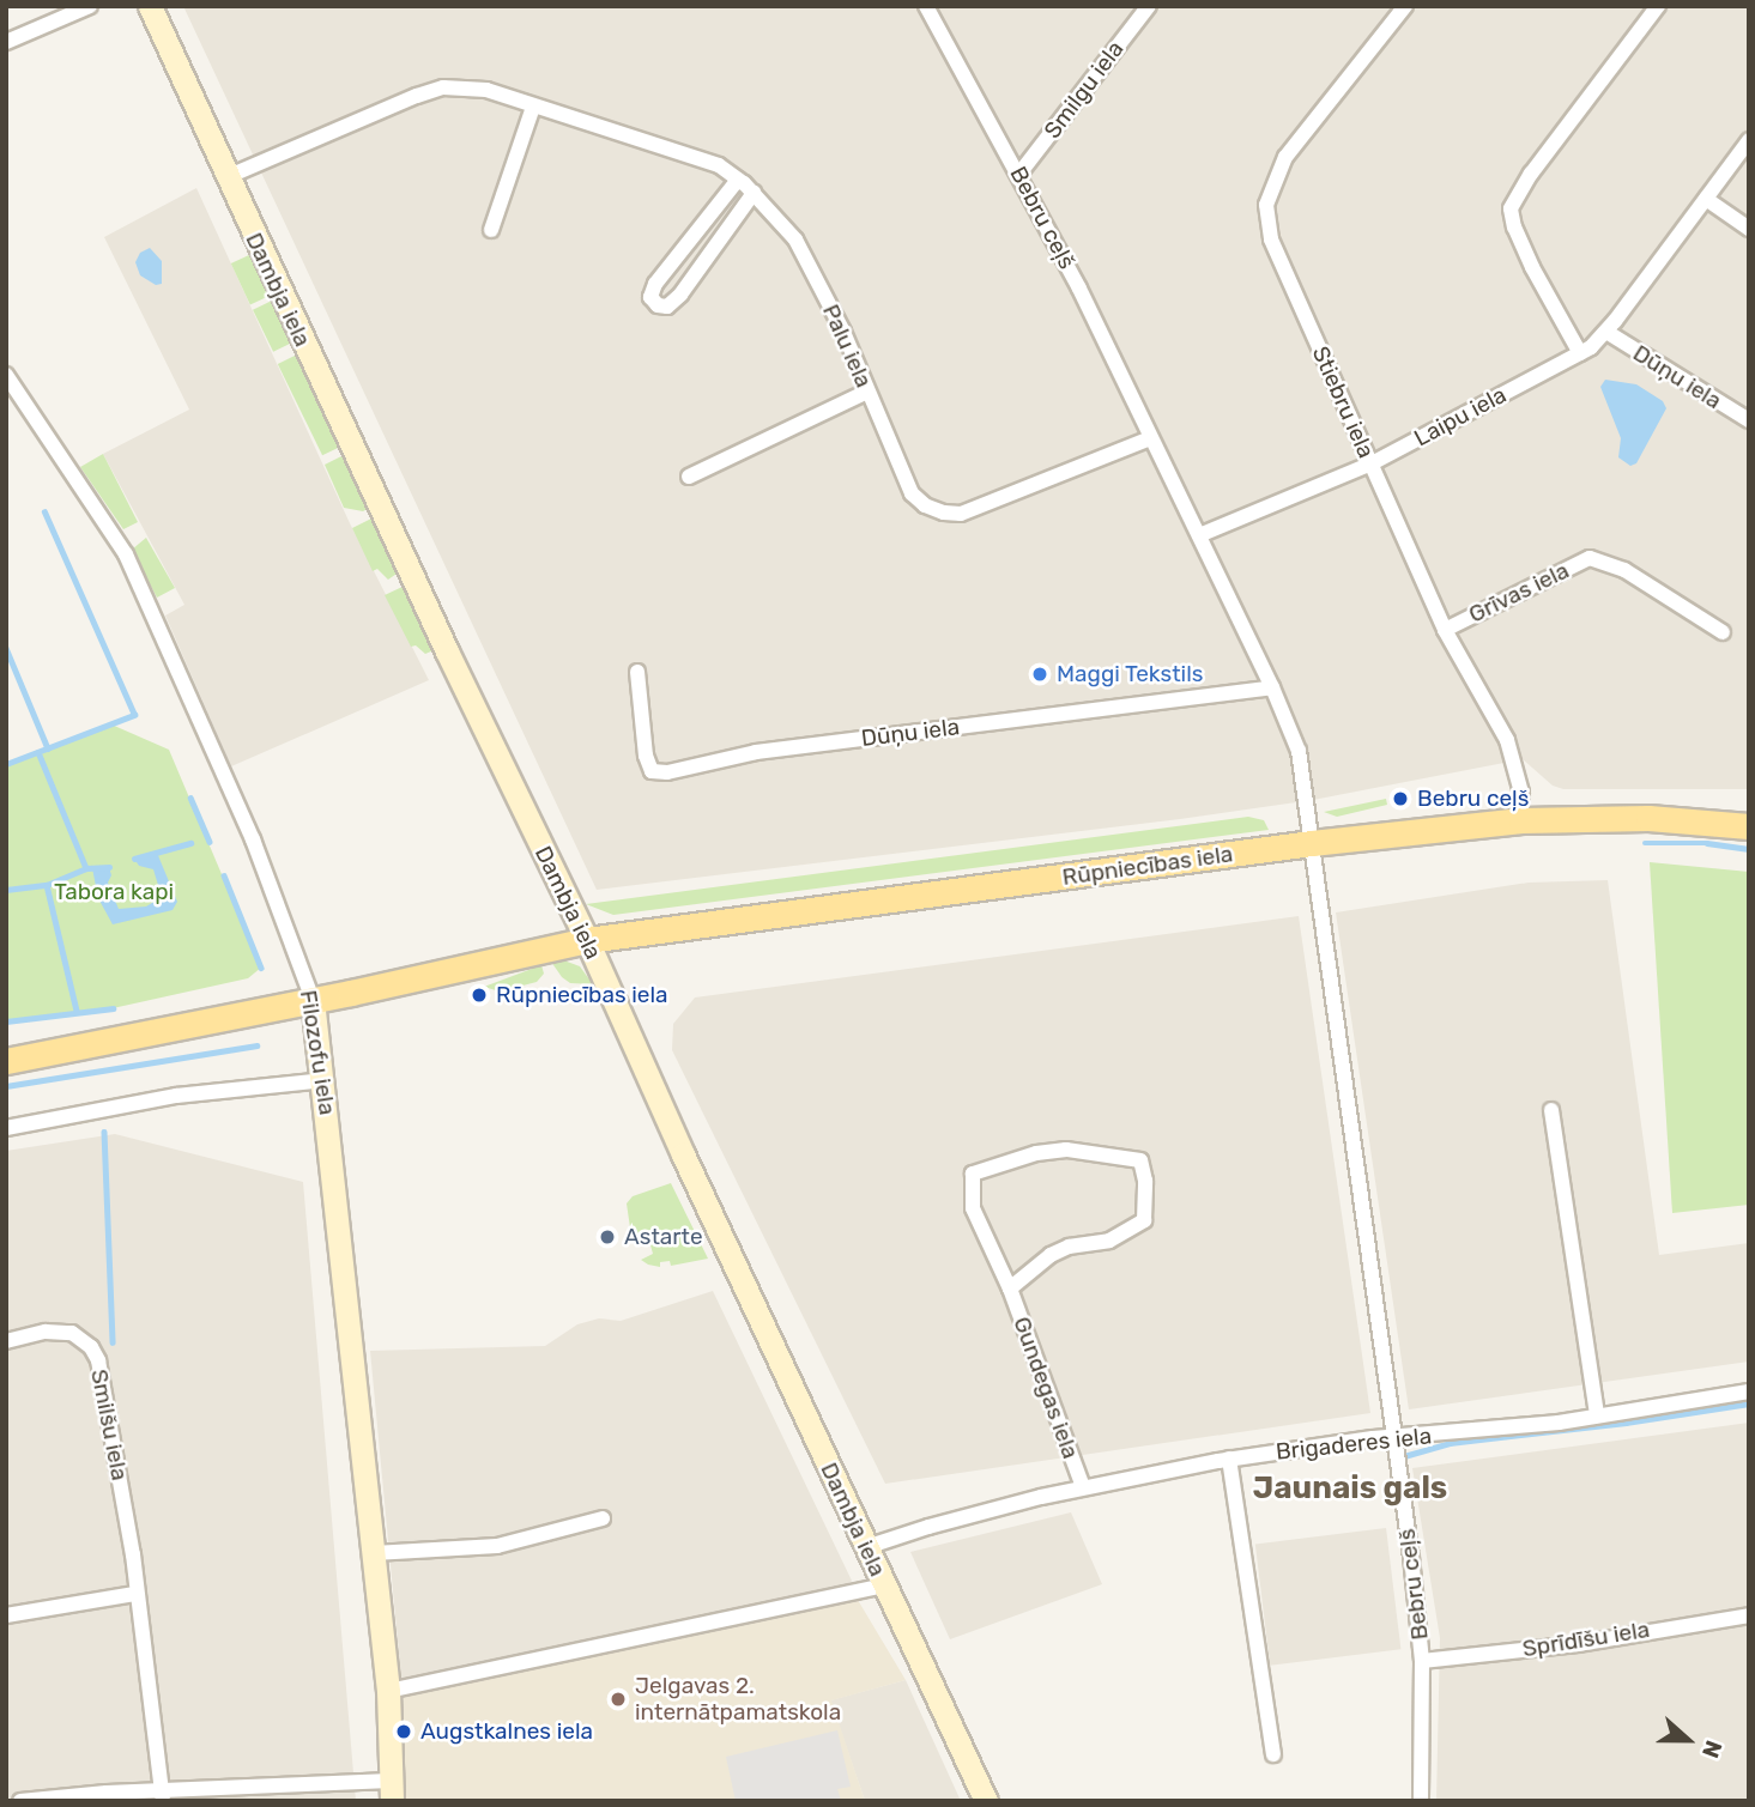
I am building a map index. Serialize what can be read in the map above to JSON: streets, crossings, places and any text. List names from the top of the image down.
{
  "streets": {
    "main road": ["Rūpniecības iela"],
    "street": [
      "Smilgu iela",
      "Bebru ceļš",
      "Dambja iela",
      "Palu iela",
      "Dūņu iela",
      "Stiebru iela",
      "Laipu iela",
      "Grīvas iela",
      "Filozofu iela",
      "Gundegas iela",
      "Smilšu iela",
      "Brigaderes iela",
      "Sprīdīšu iela"
    ]
  },
  "crossings": [
    ["Smilgu iela", "Bebru ceļš"],
    ["Bebru ceļš", "Palu iela"],
    ["Bebru ceļš", "Dūņu iela"],
    ["Bebru ceļš", "Laipu iela"],
    ["Bebru ceļš", "Rūpniecības iela"],
    ["Bebru ceļš", "Brigaderes iela"],
    ["Bebru ceļš", "Sprīdīšu iela"],
    ["Dambja iela", "Palu iela"],
    ["Dambja iela", "Rūpniecības iela"],
    ["Dambja iela", "Brigaderes iela"],
    ["Dūņu iela", "Laipu iela"],
    ["Stiebru iela", "Laipu iela"],
    ["Stiebru iela", "Grīvas iela"],
    ["Stiebru iela", "Rūpniecības iela"],
    ["Rūpniecības iela", "Filozofu iela"],
    ["Gundegas iela", "Brigaderes iela"]
  ],
  "districts": ["Jaunais gals"],
  "parks": ["Tabora kapi"],
  "places": [
    "Maggi Tekstils",
    "Bebru ceļš",
    "Rūpniecības iela",
    "Astarte",
    "Jelgavas 2. internātpamatskola",
    "Augstkalnes iela"
  ],
  "north": "right"
}
